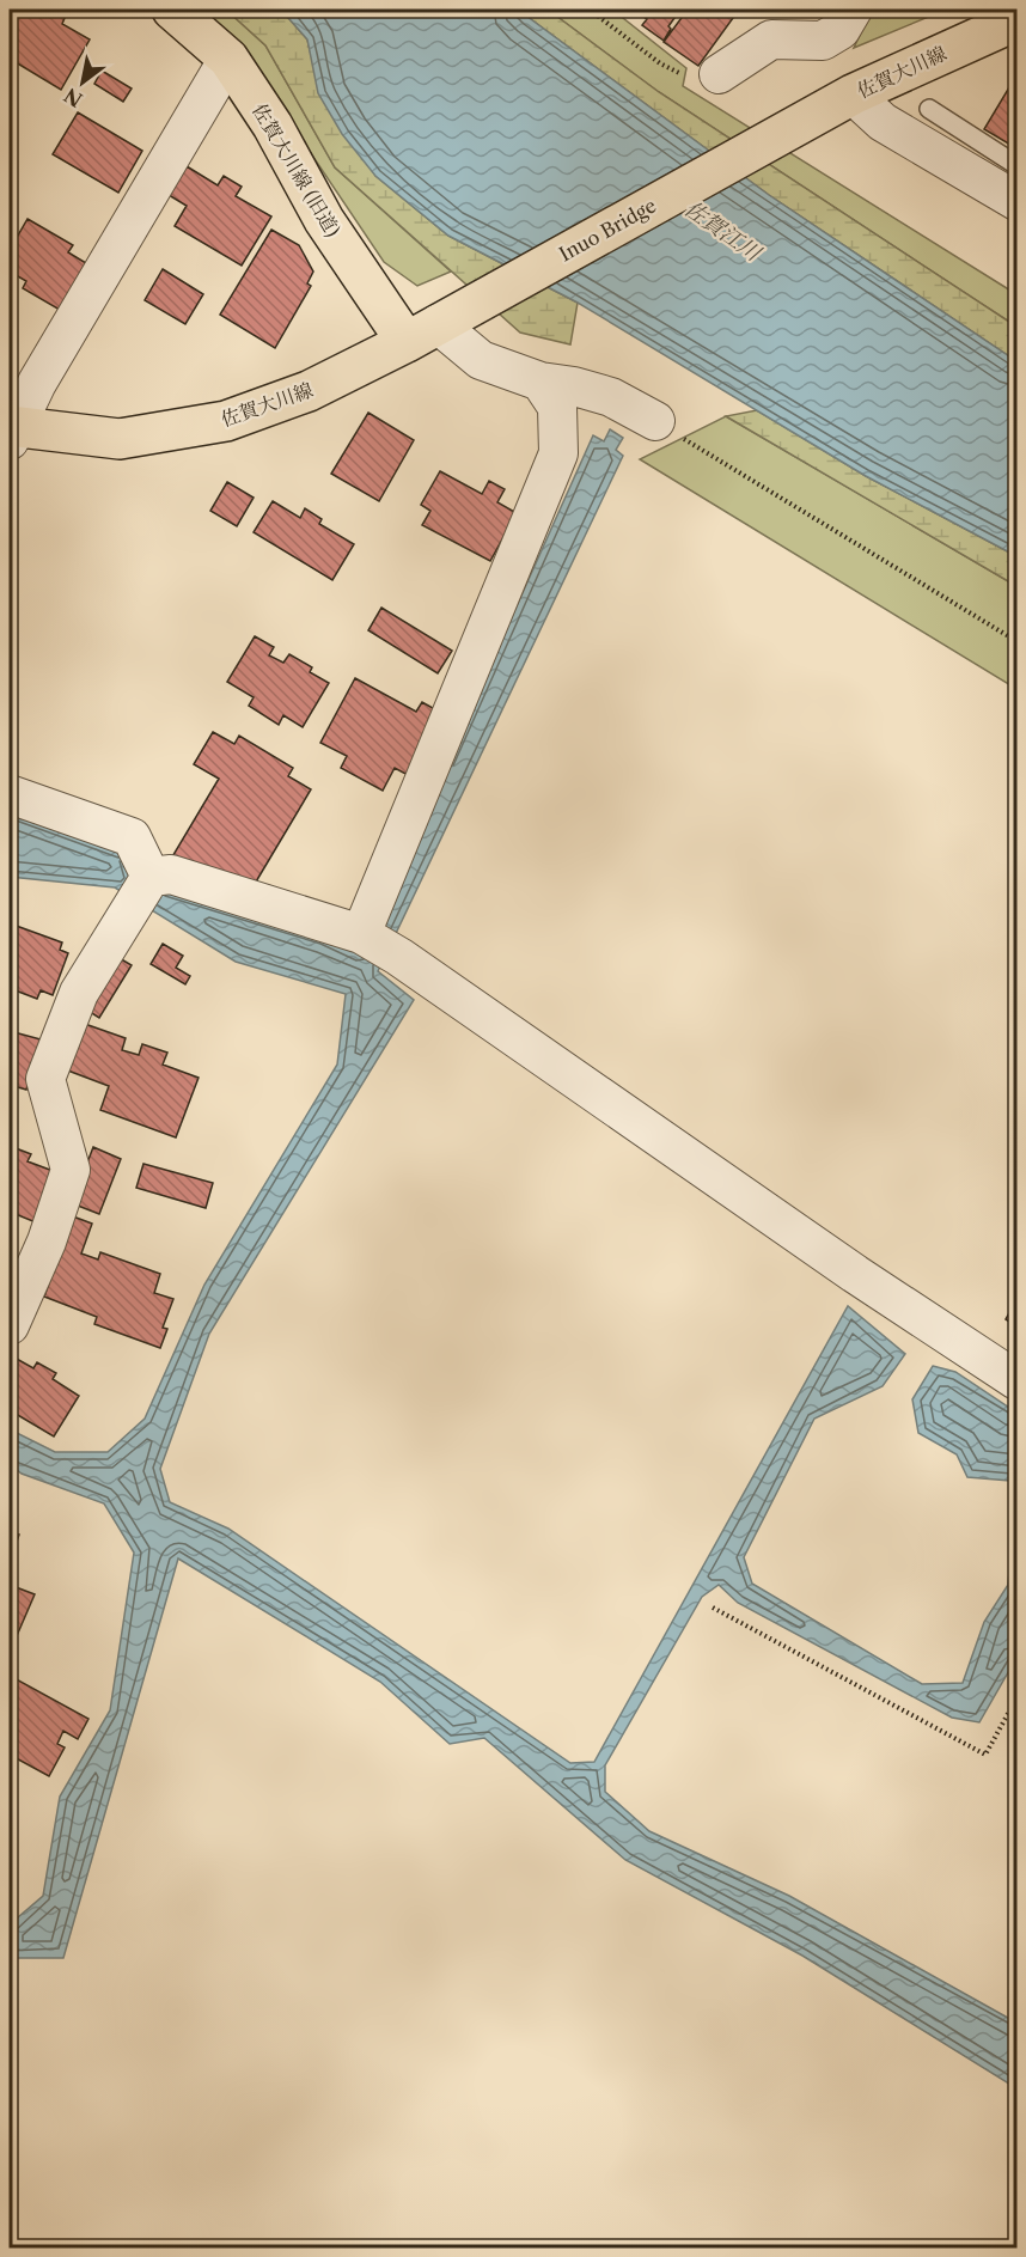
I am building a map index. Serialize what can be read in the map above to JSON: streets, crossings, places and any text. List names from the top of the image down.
{
  "streets": {
    "main road": ["佐賀大川線", "佐賀大川線 (旧道)", "Inuo Bridge"]
  },
  "crossings": [
    ["佐賀大川線", "佐賀大川線 (旧道)"],
    ["佐賀大川線", "Inuo Bridge"],
    ["佐賀大川線 (旧道)", "Inuo Bridge"]
  ],
  "water": ["佐賀江川"],
  "north": "bottom left"
}
